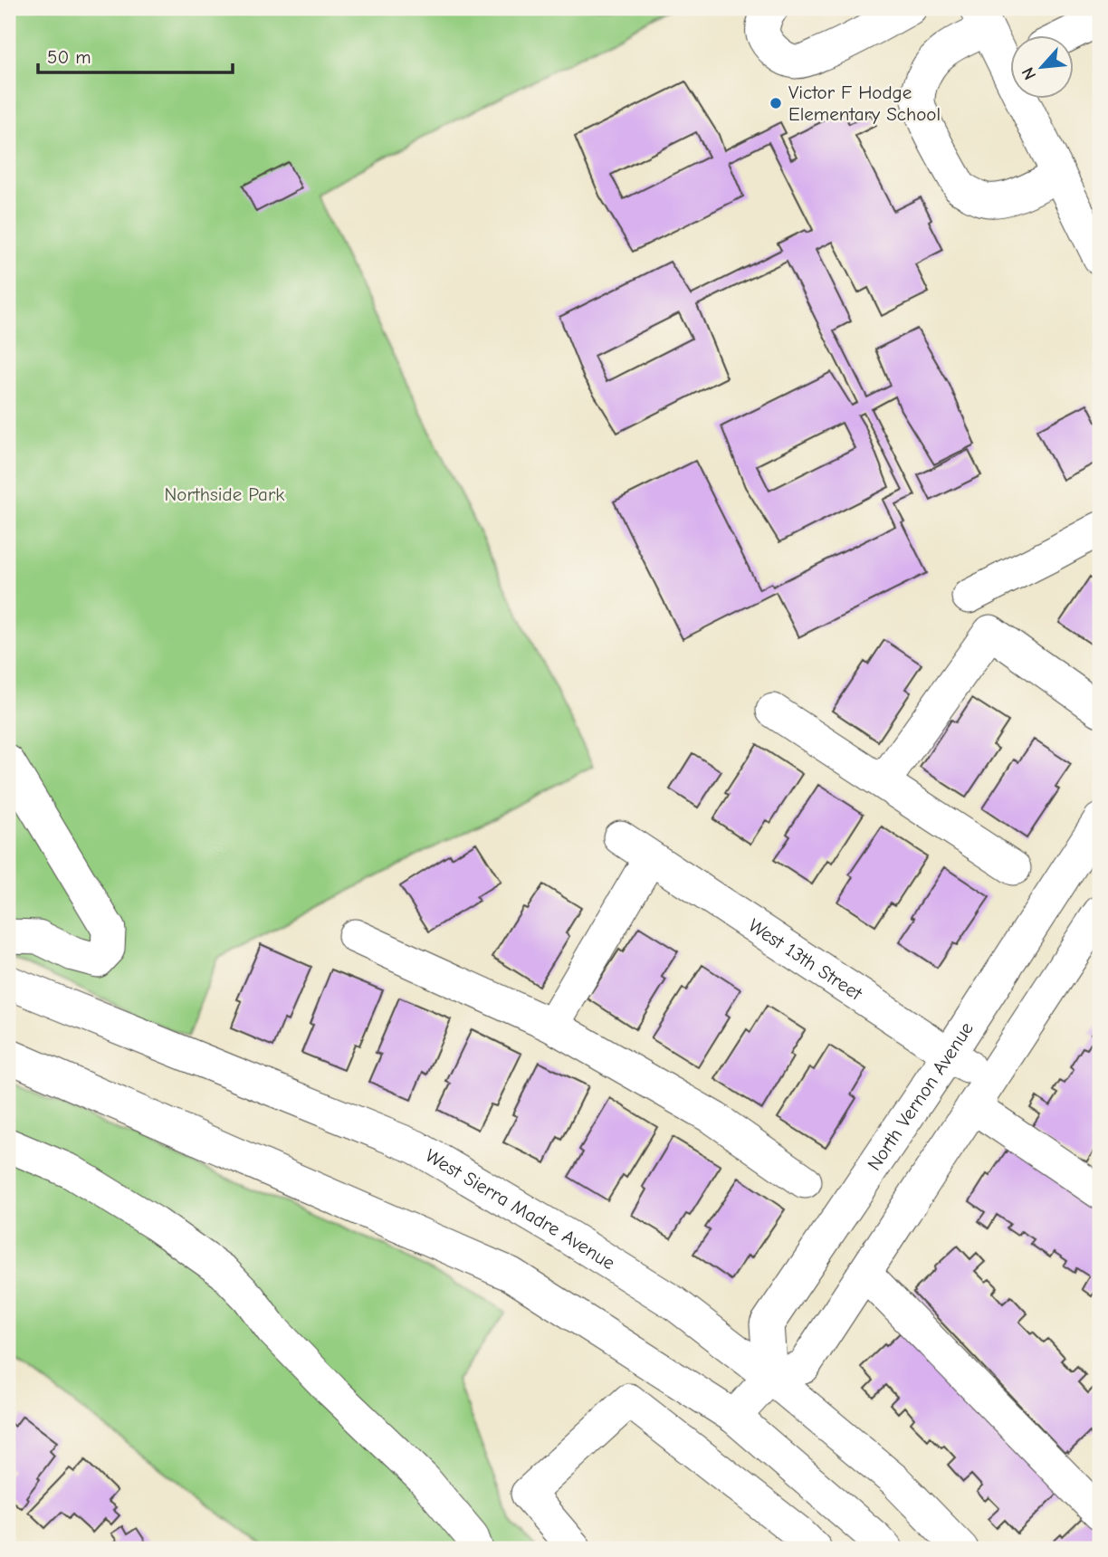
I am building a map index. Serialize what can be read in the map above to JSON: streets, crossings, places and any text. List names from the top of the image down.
{
  "streets": {
    "street": ["West 13th Street", "North Vernon Avenue", "West Sierra Madre Avenue"]
  },
  "crossings": [
    ["West 13th Street", "North Vernon Avenue"],
    ["North Vernon Avenue", "West Sierra Madre Avenue"]
  ],
  "parks": ["Northside Park"],
  "places": ["Victor F Hodge Elementary School"],
  "scale_bar": "50 m",
  "north": "bottom left"
}
